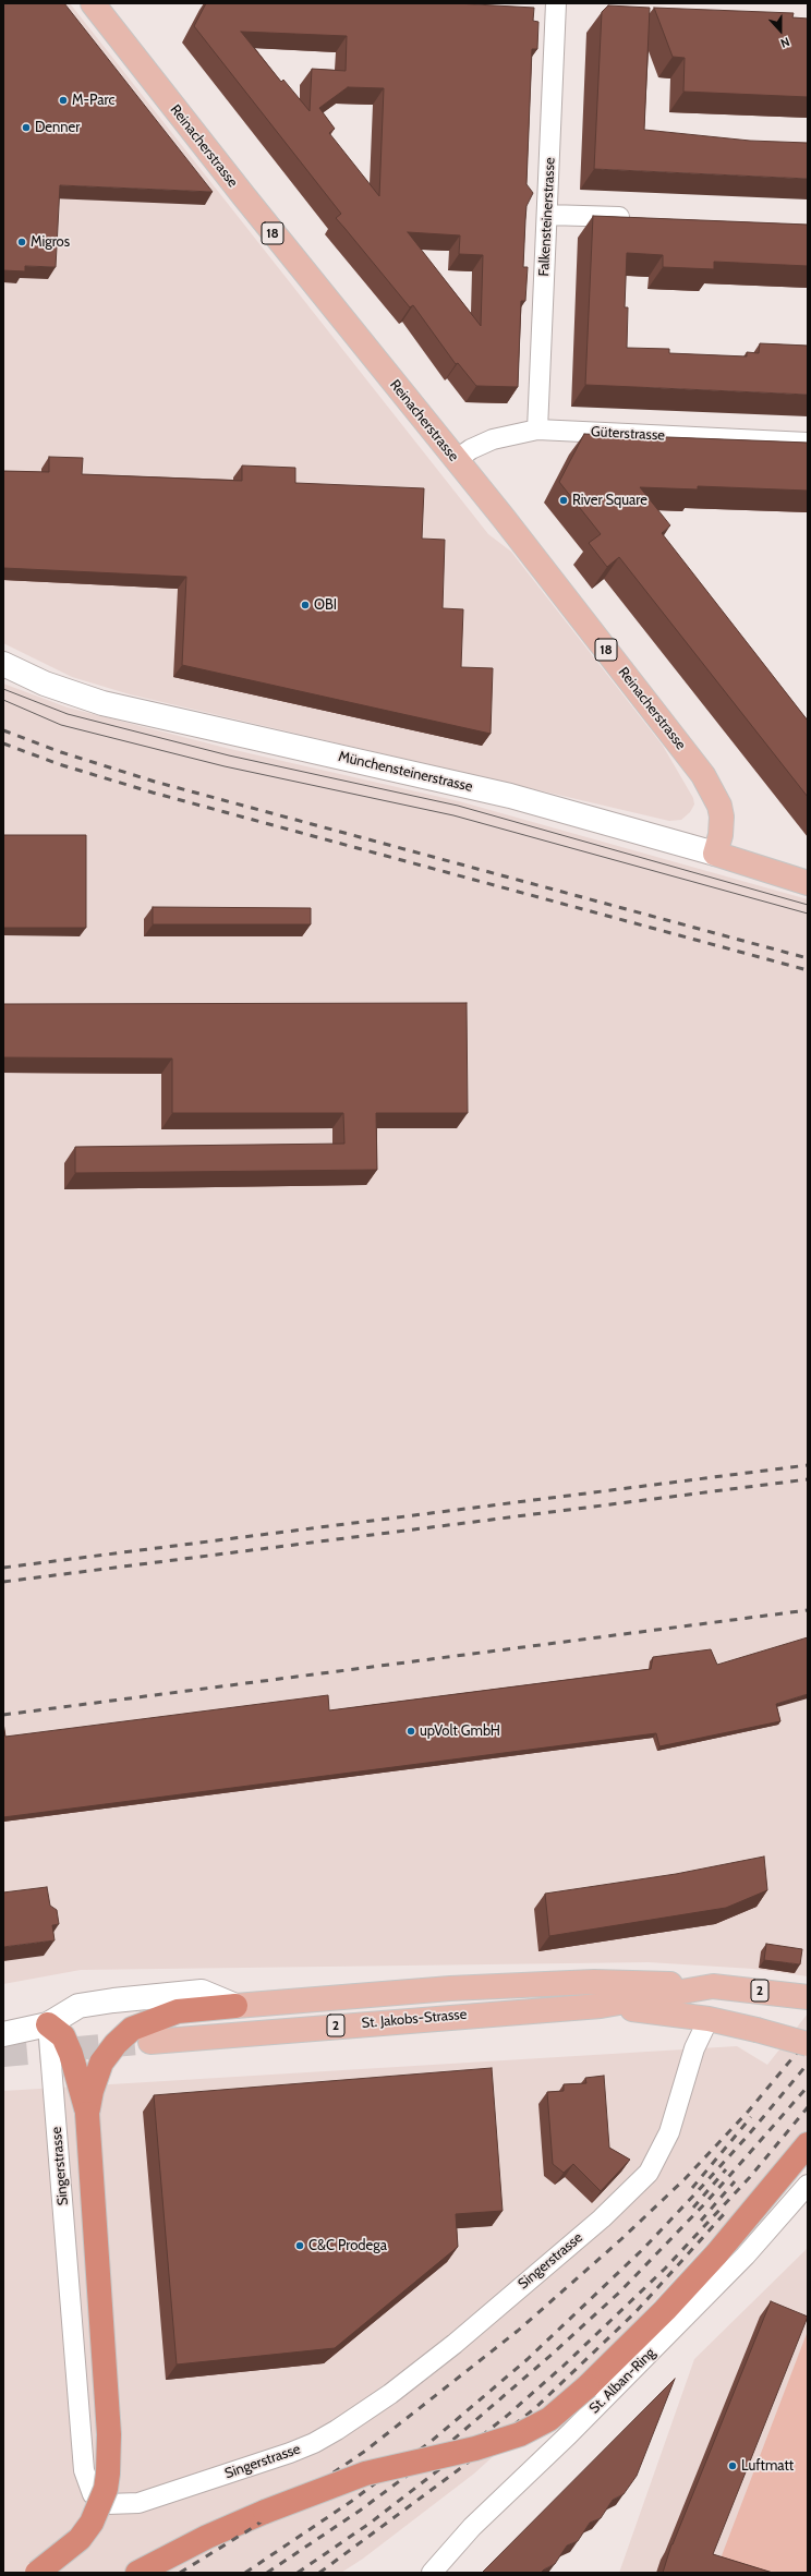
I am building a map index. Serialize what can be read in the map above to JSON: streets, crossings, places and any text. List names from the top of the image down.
{
  "streets": {
    "main road": [
      "Reinacherstrasse",
      "18",
      "Münchensteinerstrasse",
      "2",
      "St. Jakobs-Strasse"
    ],
    "street": [
      "Falkensteinerstrasse",
      "Güterstrasse",
      "Singerstrasse",
      "St. Alban-Ring"
    ]
  },
  "crossings": [
    ["Reinacherstrasse", "Güterstrasse"],
    ["Reinacherstrasse", "Münchensteinerstrasse"],
    ["Falkensteinerstrasse", "Güterstrasse"],
    ["St. Jakobs-Strasse", "Singerstrasse"]
  ],
  "places": [
    "M-Parc",
    "Denner",
    "Migros",
    "River Square",
    "OBI",
    "upVolt GmbH",
    "C&C Prodega",
    "Luftmatt"
  ],
  "north": "bottom"
}
